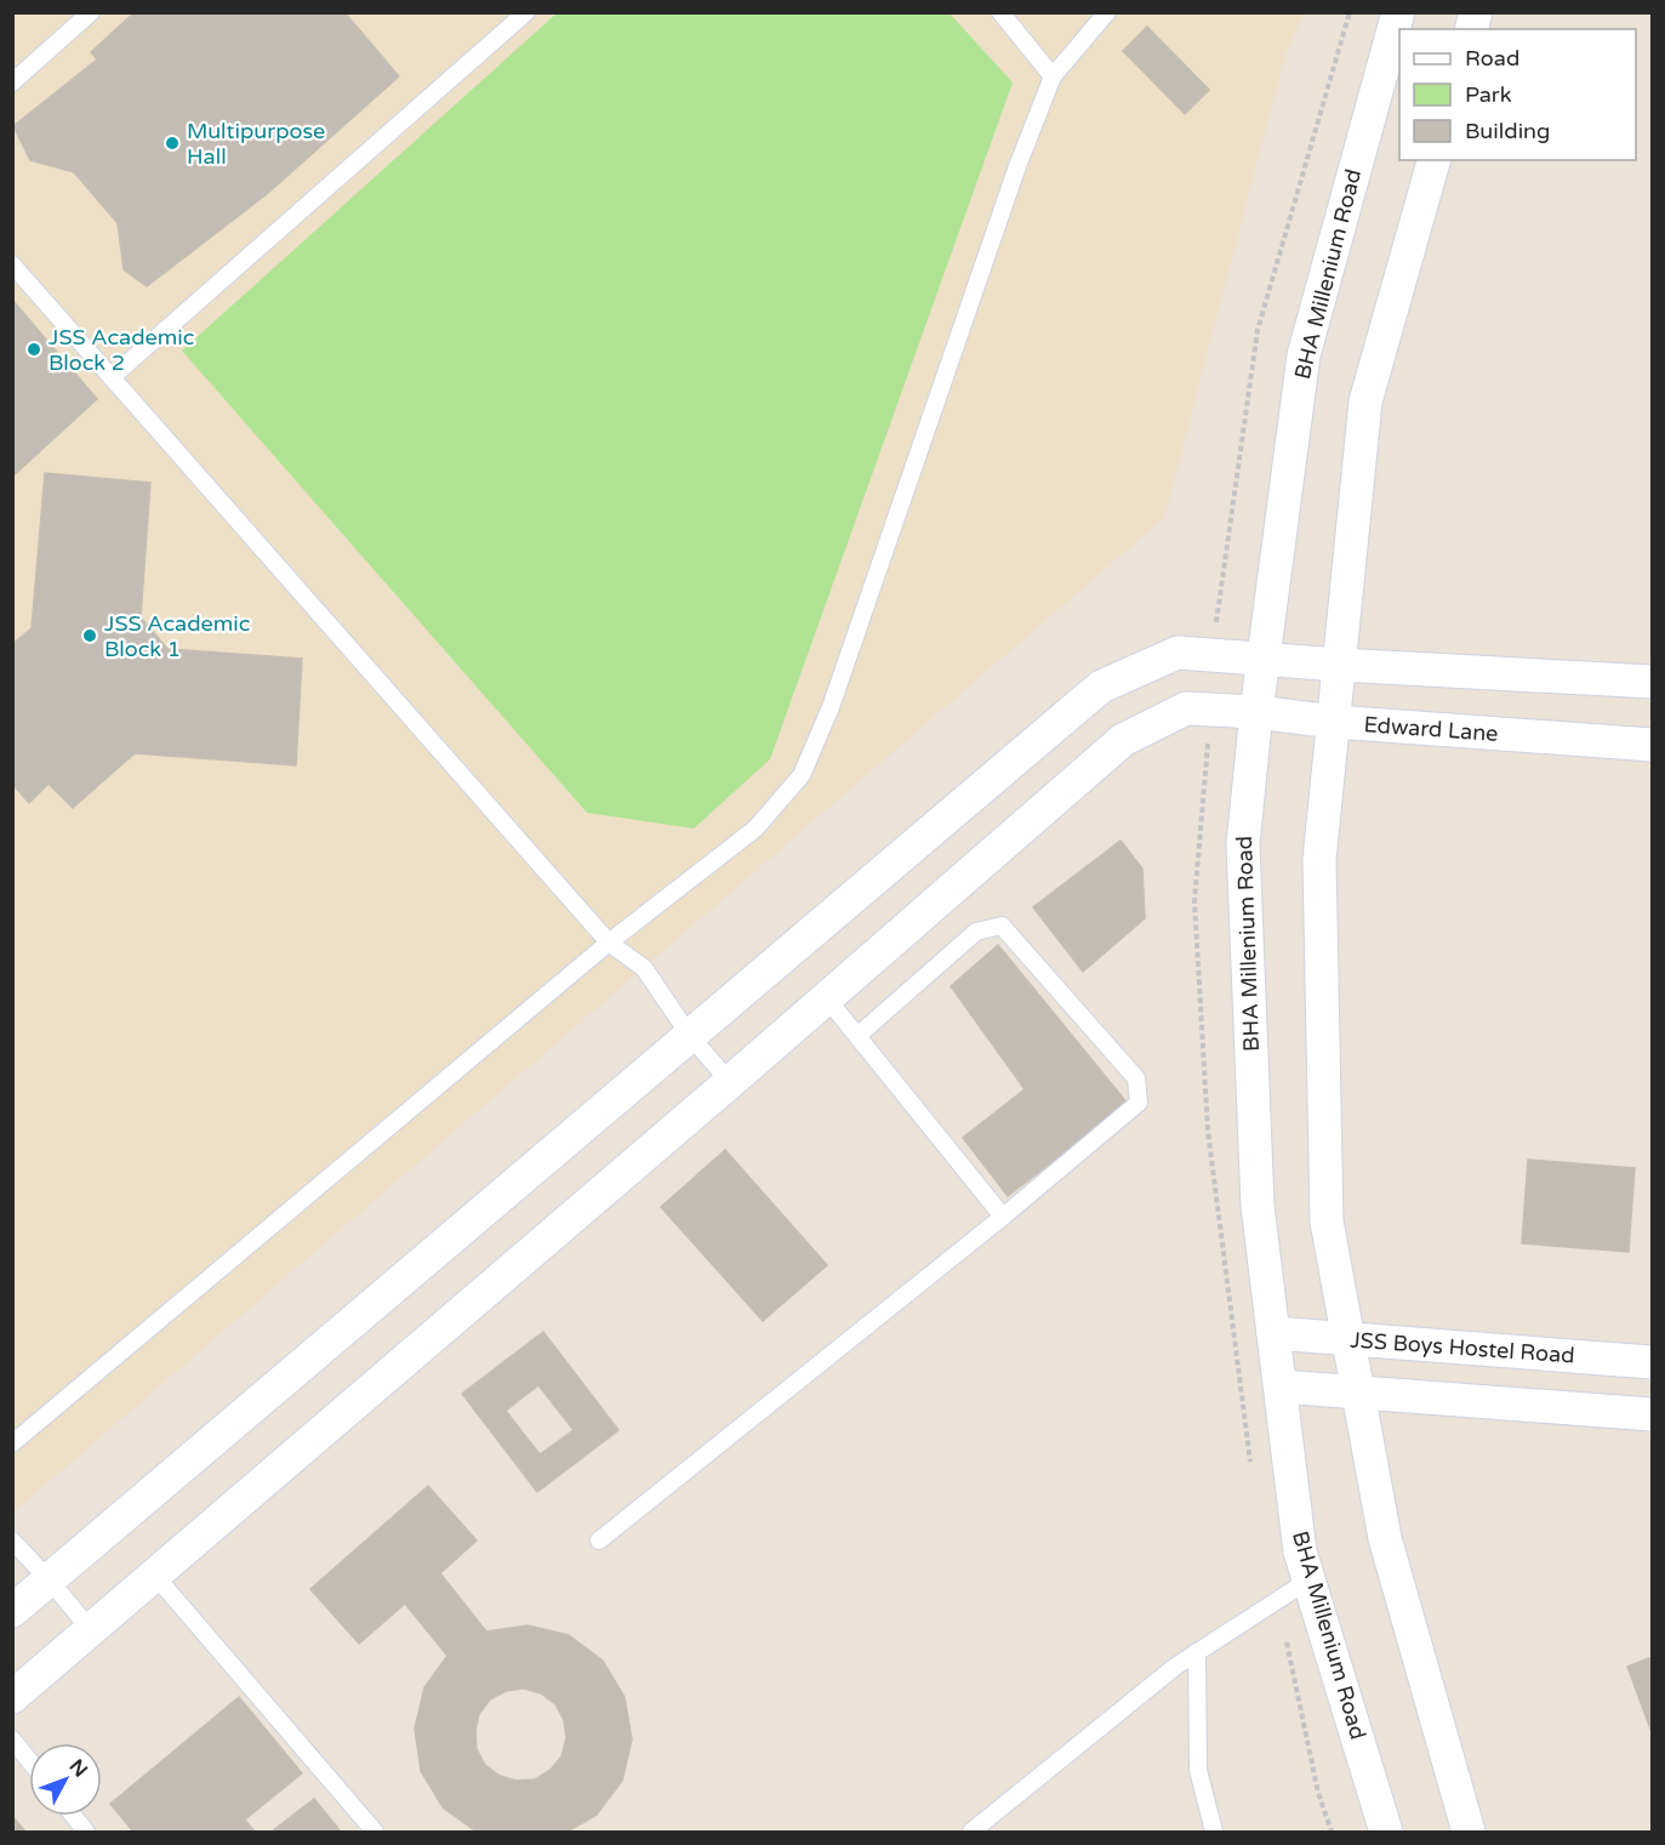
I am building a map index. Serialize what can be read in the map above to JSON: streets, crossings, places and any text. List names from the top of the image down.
{
  "streets": {
    "street": ["BHA Millenium Road", "Edward Lane", "JSS Boys Hostel Road"]
  },
  "crossings": [
    ["BHA Millenium Road", "Edward Lane"],
    ["BHA Millenium Road", "JSS Boys Hostel Road"]
  ],
  "places": ["Multipurpose Hall", "JSS Academic Block 2", "JSS Academic Block 1"],
  "legend": ["Road", "Park", "Building"],
  "north": "top right"
}
